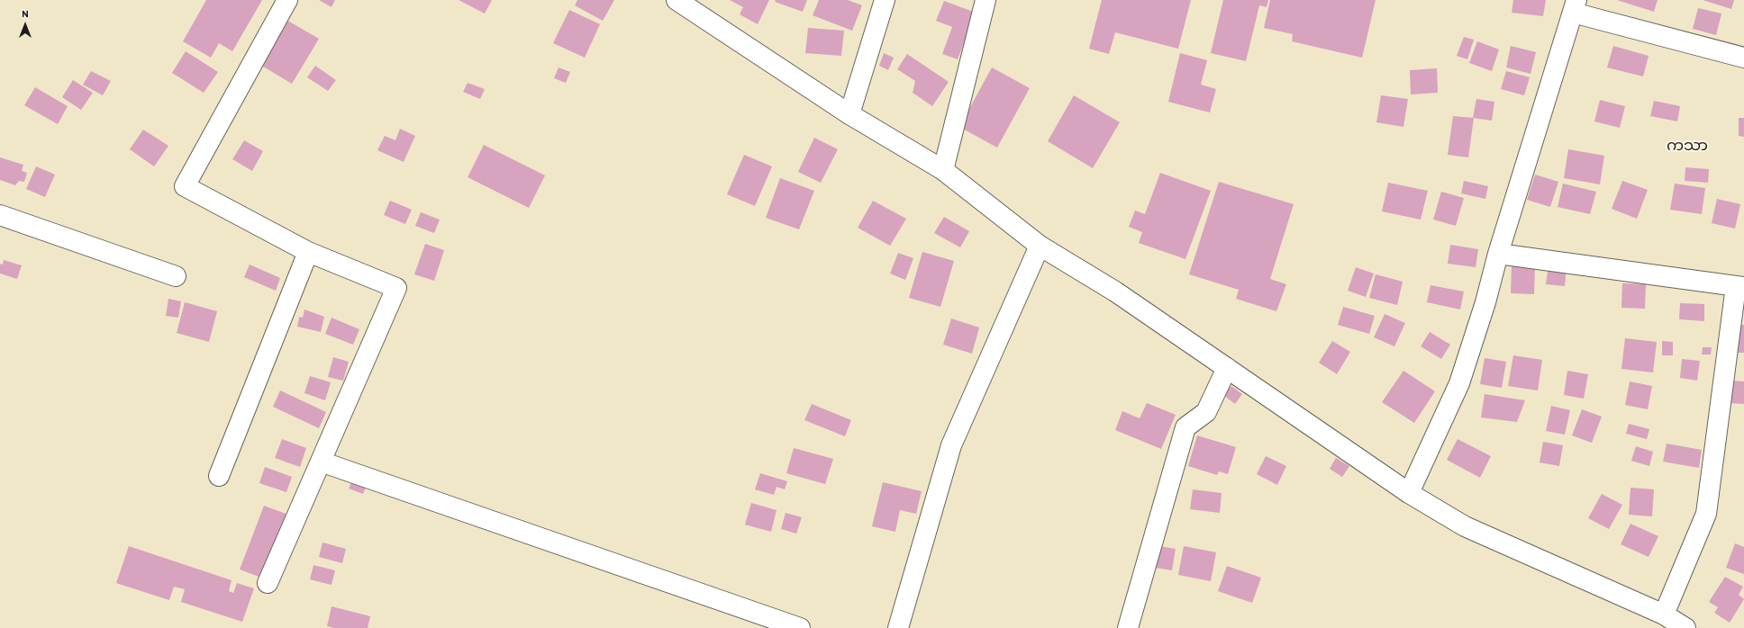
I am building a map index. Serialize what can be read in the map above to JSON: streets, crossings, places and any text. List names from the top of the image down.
{
  "districts": ["ကသာ"],
  "north": "top"
}
